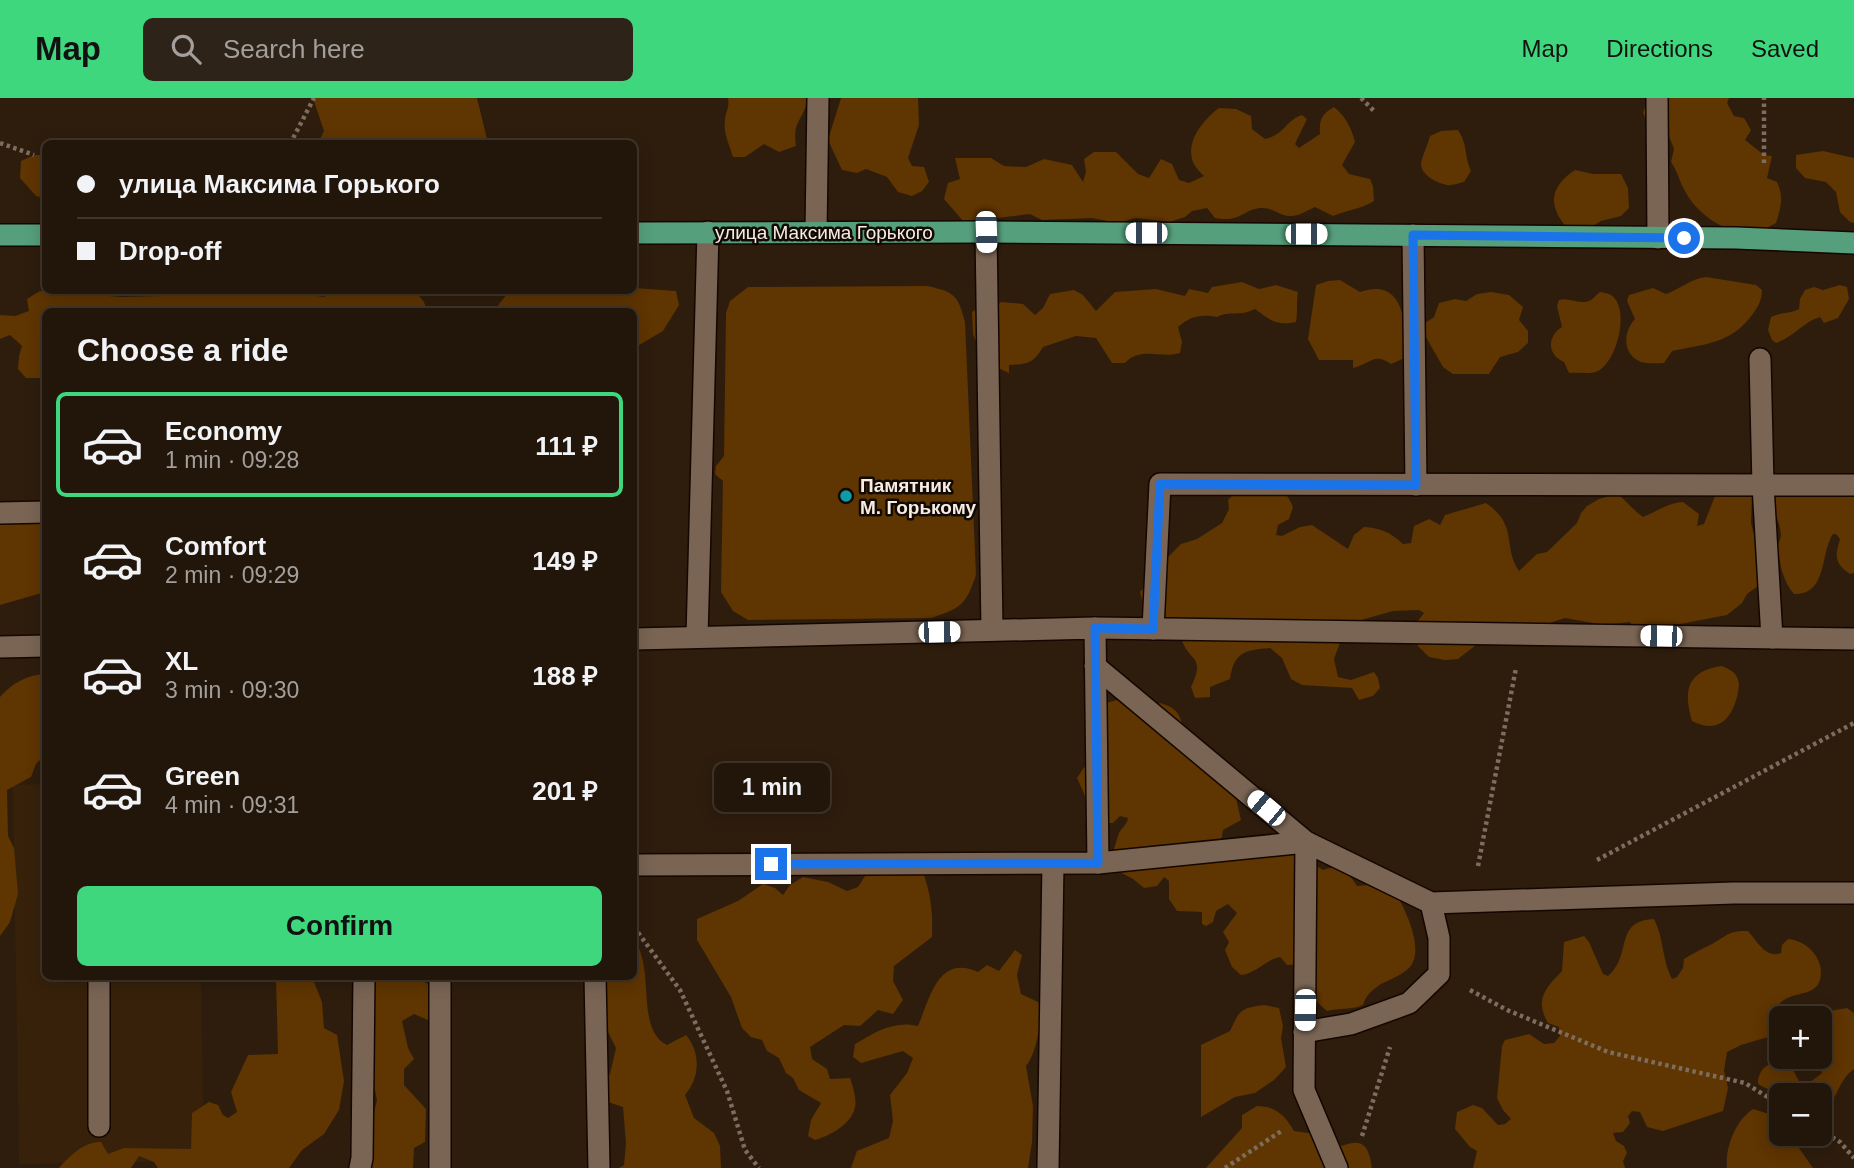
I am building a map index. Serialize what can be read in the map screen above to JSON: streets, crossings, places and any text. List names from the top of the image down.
{
  "streets": {
    "main road": ["улица Максима Горького"]
  },
  "places": ["Памятник М. Горькому"],
  "page": {
    "header": "Map",
    "search": "Search here",
    "nav": ["Map", "Directions", "Saved"],
    "banner": ["улица Максима Горького", "Drop-off"],
    "heading": "Choose a ride",
    "list": [
      {
        "name": "Economy",
        "note": "1 min · 09:28",
        "value": "111 ₽"
      },
      {
        "name": "Comfort",
        "note": "2 min · 09:29",
        "value": "149 ₽"
      },
      {
        "name": "XL",
        "note": "3 min · 09:30",
        "value": "188 ₽"
      },
      {
        "name": "Green",
        "note": "4 min · 09:31",
        "value": "201 ₽"
      }
    ],
    "bubble": "1 min",
    "buttons": "Confirm",
    "map_buttons": ["+", "−"]
  }
}
